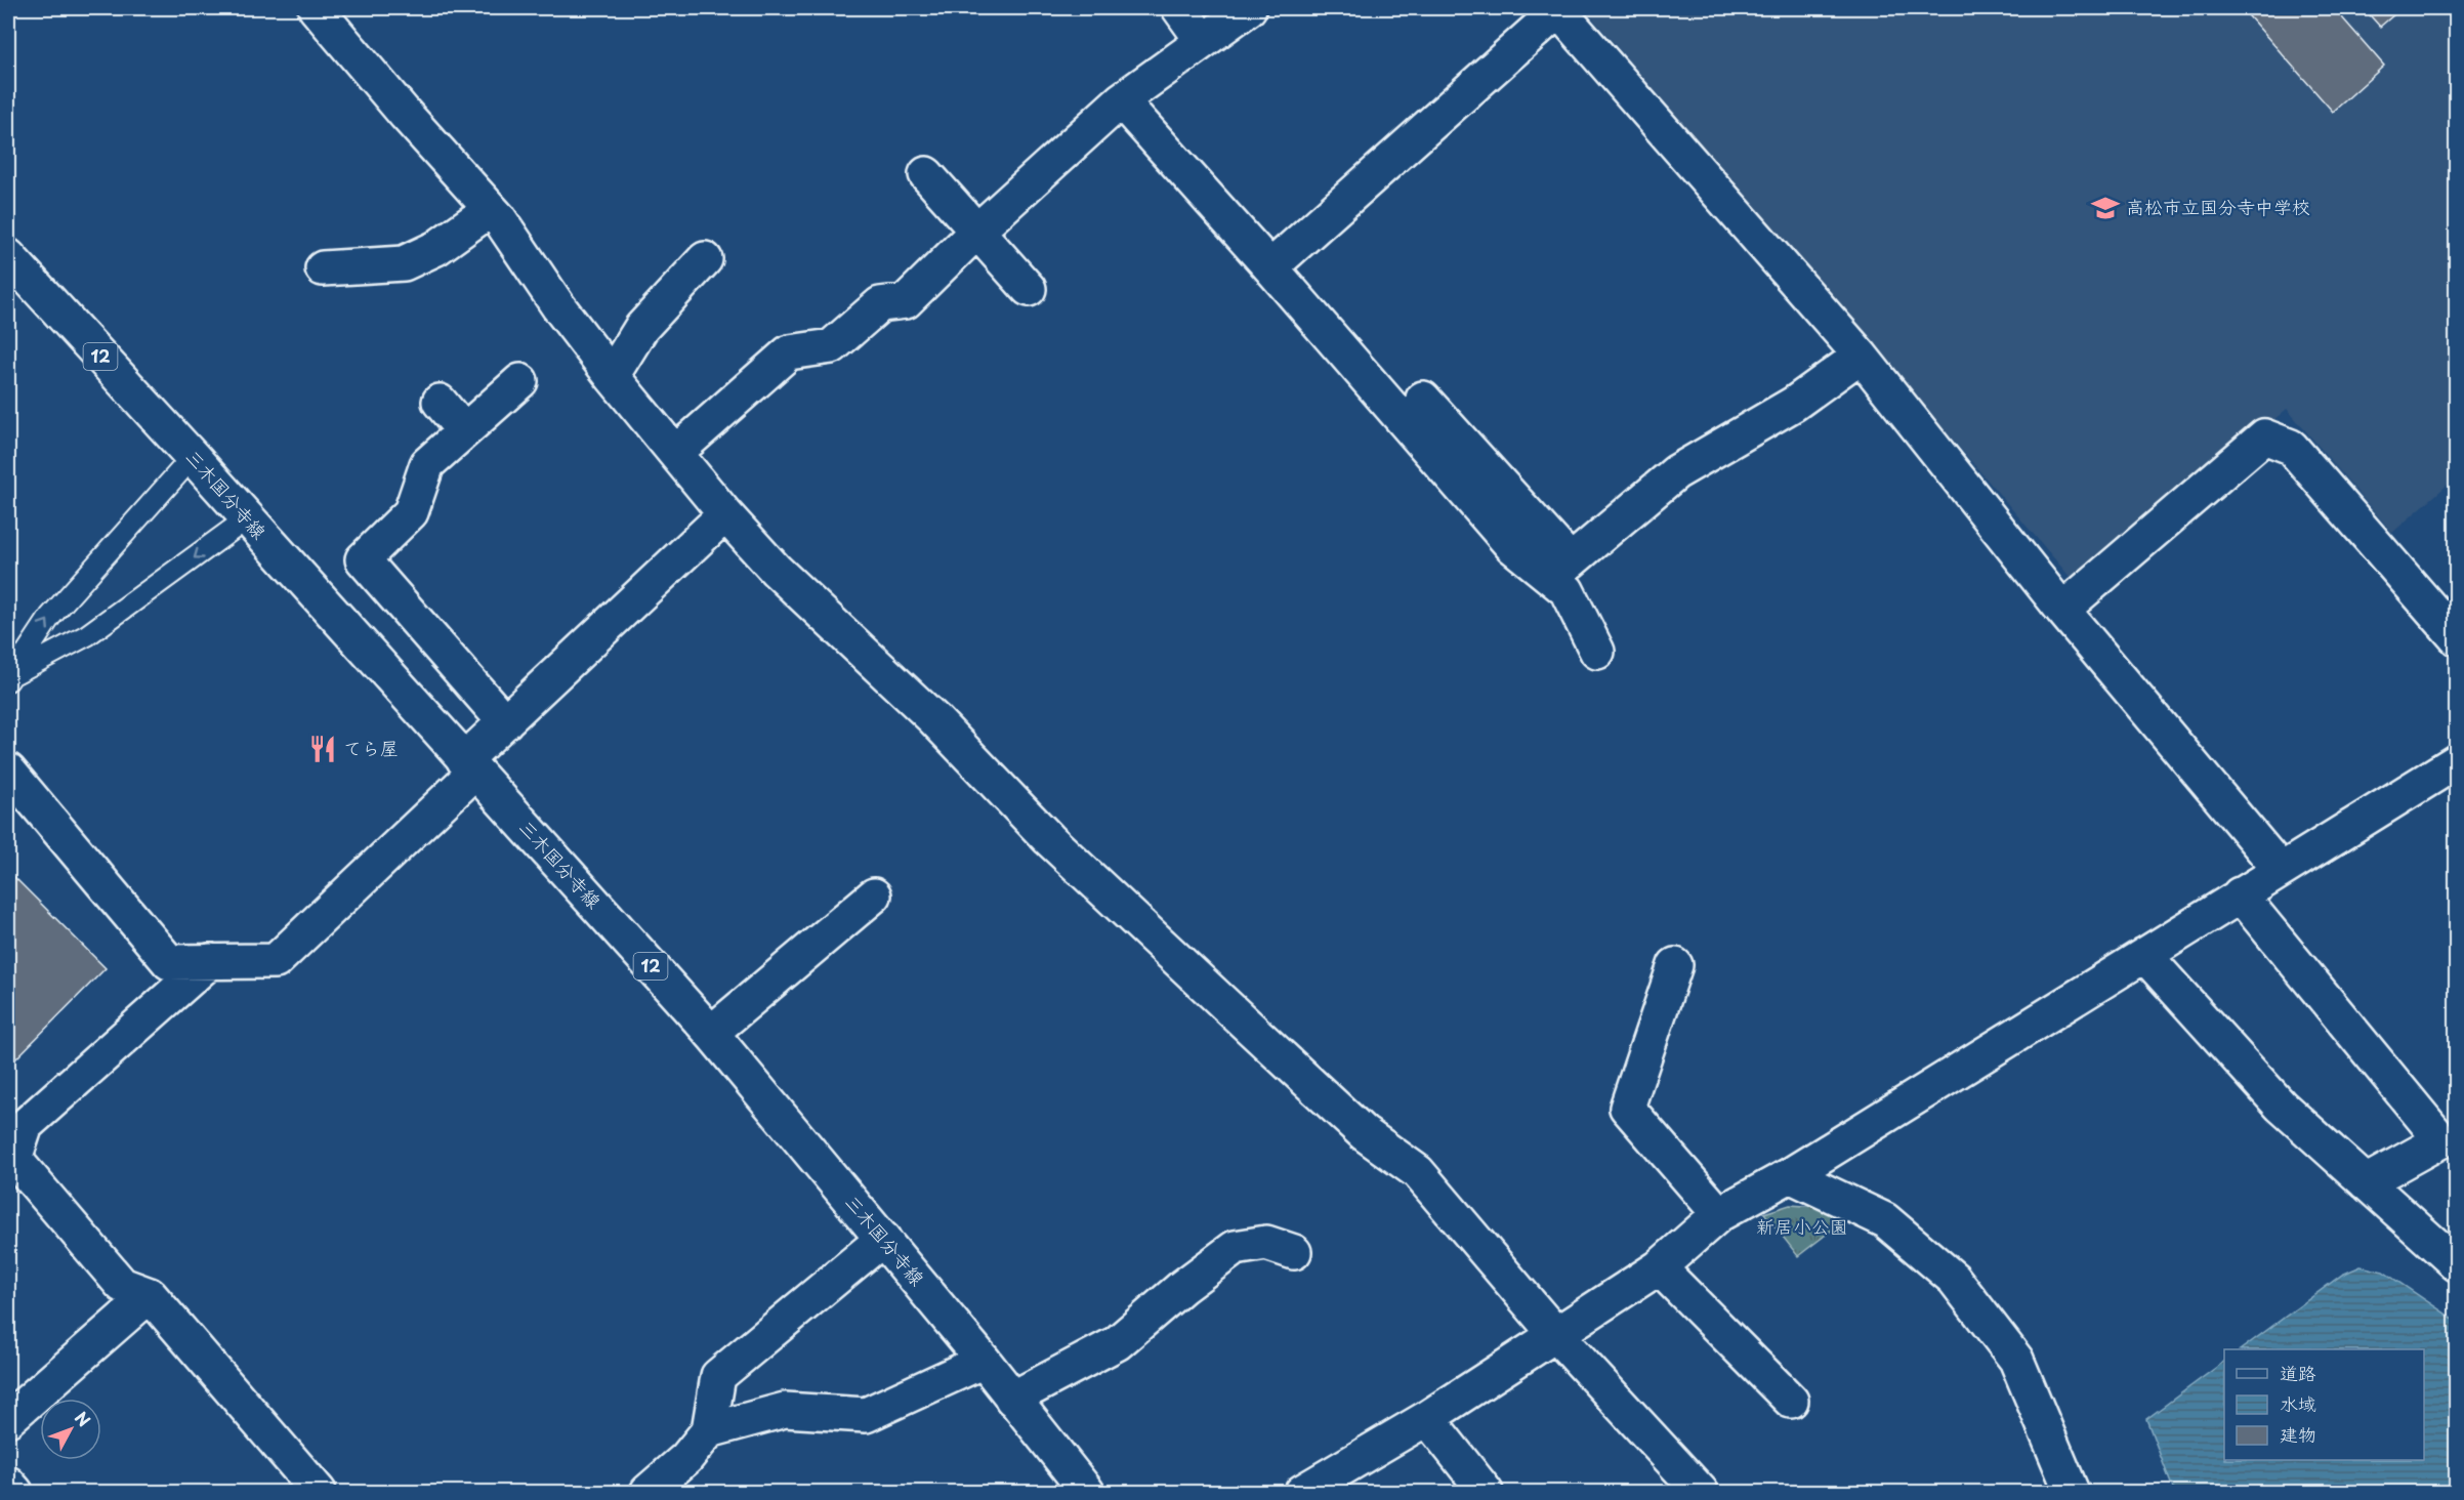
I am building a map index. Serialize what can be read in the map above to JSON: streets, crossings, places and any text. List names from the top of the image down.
{
  "streets": {
    "street": ["12", "三木国分寺線"]
  },
  "parks": ["新居小公園"],
  "places": {
    "school or university": ["高松市立国分寺中学校"],
    "restaurant": ["てら屋"]
  },
  "legend": ["道路", "水域", "建物"],
  "north": "top right"
}
